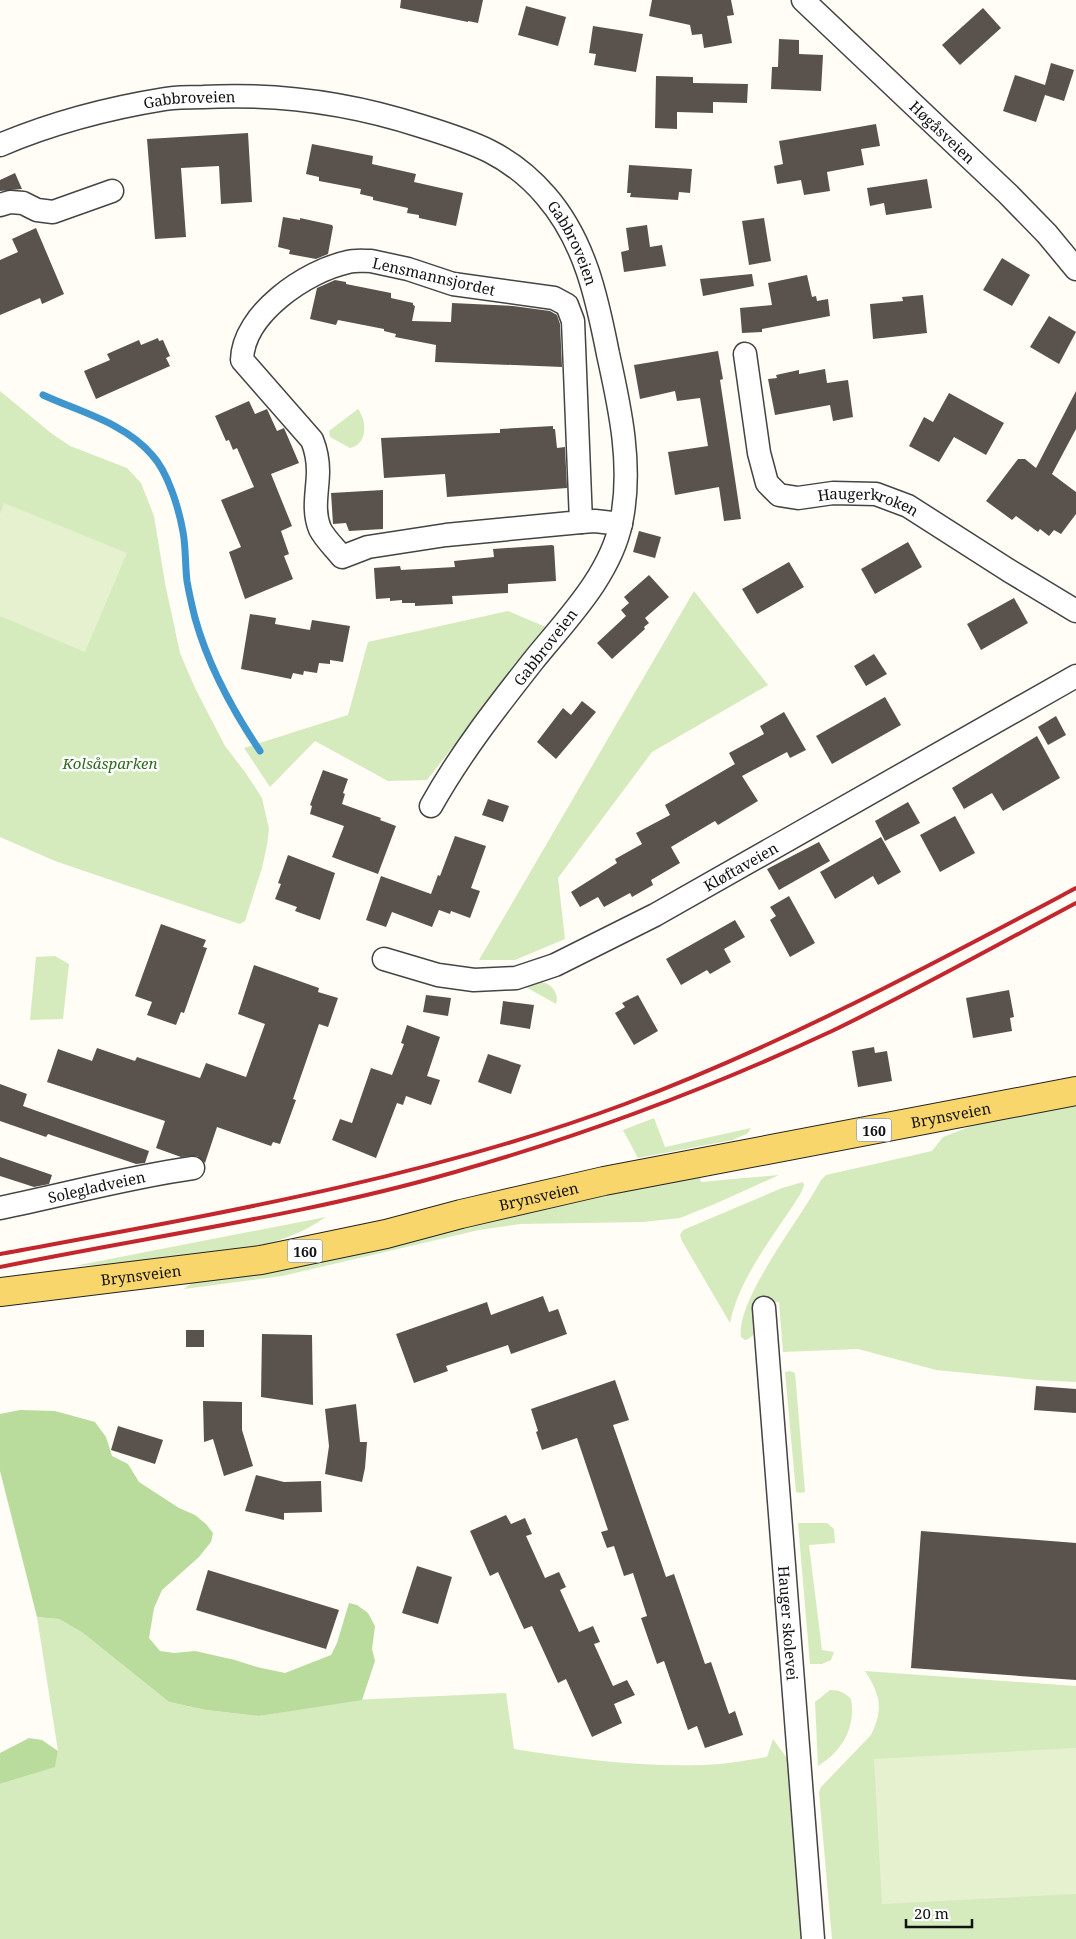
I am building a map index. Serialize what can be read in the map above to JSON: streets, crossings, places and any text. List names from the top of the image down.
{
  "streets": {
    "main road": ["Brynsveien", "160"],
    "street": [
      "Gabbroveien",
      "Høgåsveien",
      "Lensmannsjordet",
      "Haugerkroken",
      "Kløftaveien",
      "Solegladveien",
      "Hauger skolevei"
    ]
  },
  "crossings": [
    ["Gabbroveien", "Lensmannsjordet"]
  ],
  "parks": ["Kolsåsparken"],
  "scale_bar": "20 m"
}
